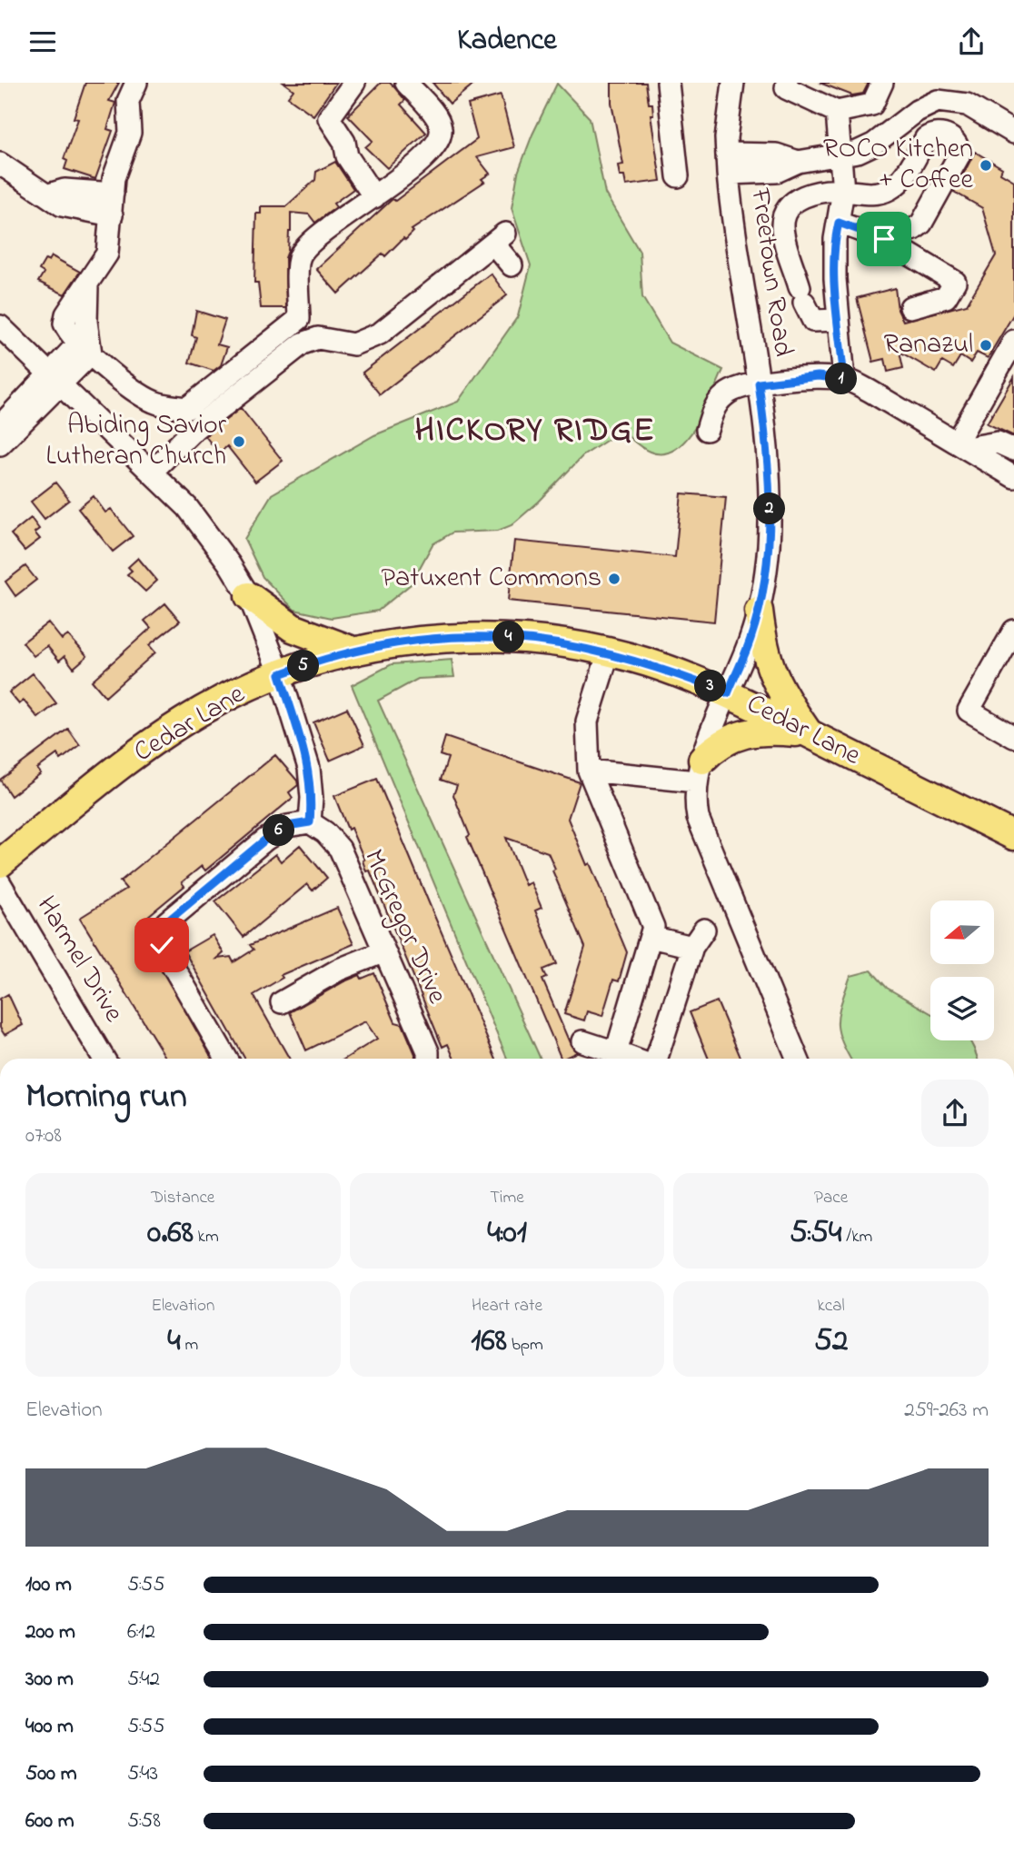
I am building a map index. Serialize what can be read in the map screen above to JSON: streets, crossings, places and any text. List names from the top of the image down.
{
  "streets": {
    "main road": ["Cedar Lane"],
    "street": ["Freetown Road", "McGregor Drive", "Harmel Drive"]
  },
  "crossings": [
    ["Freetown Road", "Cedar Lane"]
  ],
  "districts": ["HICKORY RIDGE"],
  "places": [
    "ROCO Kitchen + Coffee",
    "Ranazul",
    "Abiding Savior Lutheran Church",
    "Patuxent Commons"
  ],
  "north": "left",
  "page": {
    "header": "Kadence",
    "pins": [
      "1",
      "2",
      "4",
      "5",
      "3",
      "6"
    ],
    "heading": ["Morning run", "07:08"],
    "stats": [
      ["Distance", "0.68 km"],
      ["Time", "4:01"],
      ["Pace", "5:54 /km"],
      ["Elevation", "4 m"],
      ["Heart rate", "168 bpm"],
      ["kcal", "52"]
    ],
    "chart": ["Elevation", "259–263 m"],
    "list": [
      {
        "name": "100 m",
        "note": "5:55"
      },
      {
        "name": "200 m",
        "note": "6:12"
      },
      {
        "name": "300 m",
        "note": "5:42"
      },
      {
        "name": "400 m",
        "note": "5:55"
      },
      {
        "name": "500 m",
        "note": "5:43"
      },
      {
        "name": "600 m",
        "note": "5:58"
      }
    ]
  }
}
